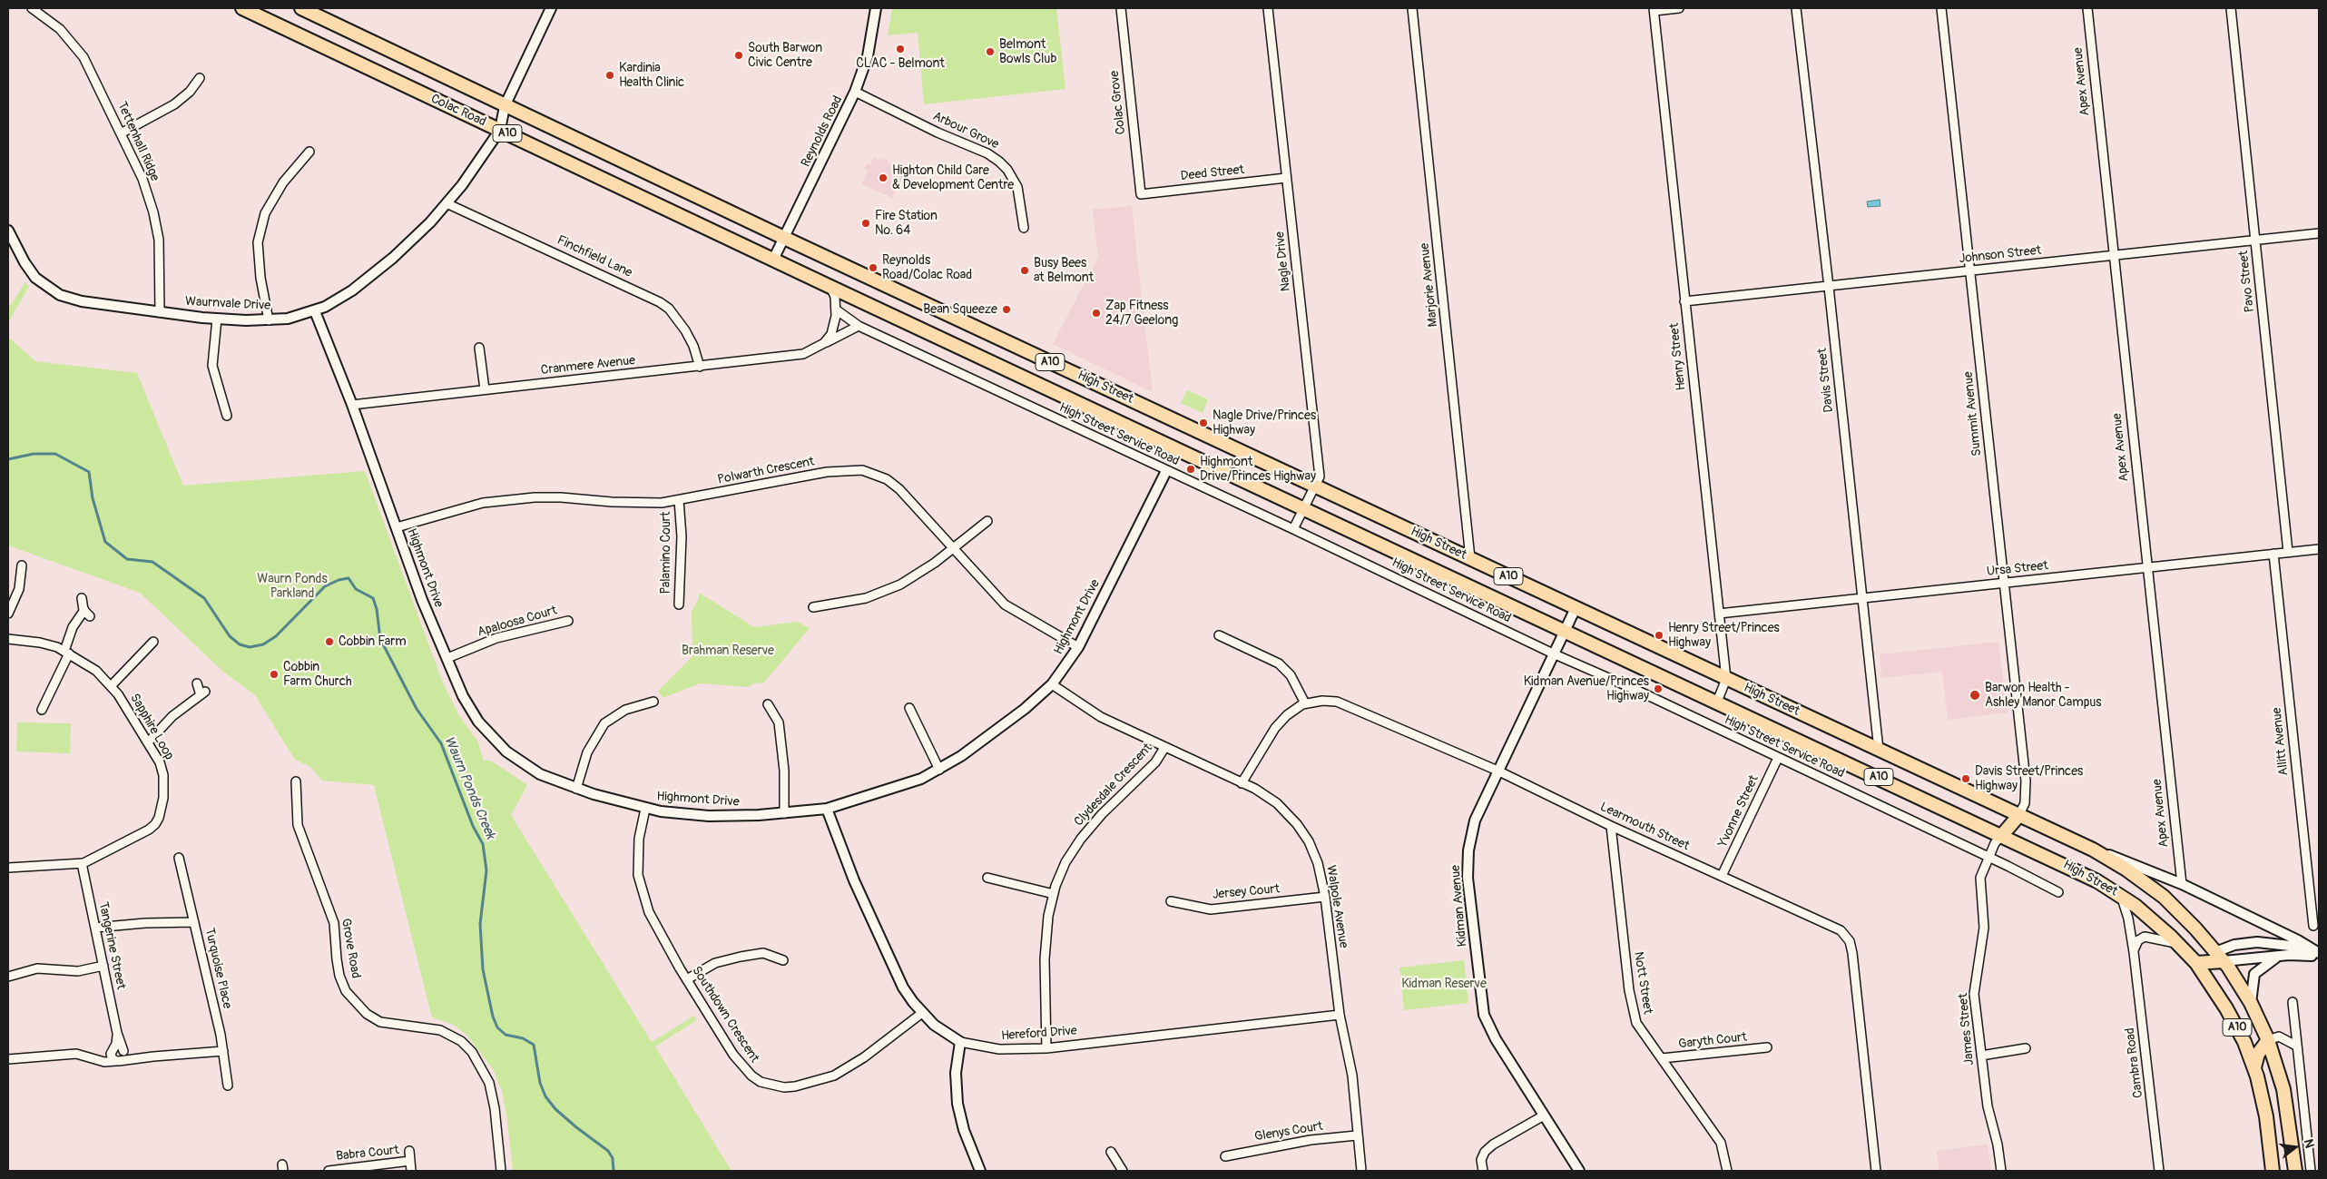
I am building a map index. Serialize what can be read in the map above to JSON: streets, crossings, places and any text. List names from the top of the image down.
{
  "streets": {
    "highway": ["Colac Road", "A10", "High Street"],
    "street": [
      "Apex Avenue",
      "Colac Grove",
      "Arbour Grove",
      "Reynolds Road",
      "Tettenhall Ridge",
      "Deed Street",
      "Johnson Street",
      "Finchfield Lane",
      "Nagle Drive",
      "Pavo Street",
      "Marjorie Avenue",
      "Waurnvale Drive",
      "Henry Street",
      "Cranmere Avenue",
      "Davis Street",
      "Summit Avenue",
      "High Street Service Road",
      "Polwarth Crescent",
      "Palamino Court",
      "Highmont Drive",
      "Ursa Street",
      "Apaloosa Court",
      "Sapphire Loop",
      "Allitt Avenue",
      "Clydesdale Crescent",
      "Yvonne Street",
      "Learmouth Street",
      "Jersey Court",
      "Kidman Avenue",
      "Walpole Avenue",
      "Tangerine Street",
      "Grove Road",
      "Turquoise Place",
      "Nott Street",
      "Southdown Crescent",
      "James Street",
      "Hereford Drive",
      "Garyth Court",
      "Cambra Road",
      "Glenys Court",
      "Babra Court"
    ]
  },
  "crossings": [
    ["Apex Avenue", "Johnson Street"],
    ["Apex Avenue", "High Street"],
    ["Apex Avenue", "Ursa Street"],
    ["Colac Grove", "Deed Street"],
    ["Colac Road", "Reynolds Road"],
    ["Colac Road", "Waurnvale Drive"],
    ["Colac Road", "High Street"],
    ["Arbour Grove", "Reynolds Road"],
    ["Reynolds Road", "High Street"],
    ["A10", "High Street"],
    ["Tettenhall Ridge", "Waurnvale Drive"],
    ["Deed Street", "Nagle Drive"],
    ["Johnson Street", "Pavo Street"],
    ["Johnson Street", "Henry Street"],
    ["Johnson Street", "Davis Street"],
    ["Johnson Street", "Summit Avenue"],
    ["Finchfield Lane", "Waurnvale Drive"],
    ["Finchfield Lane", "Cranmere Avenue"],
    ["Nagle Drive", "High Street"],
    ["Pavo Street", "Ursa Street"],
    ["Marjorie Avenue", "High Street"],
    ["Waurnvale Drive", "Highmont Drive"],
    ["Henry Street", "High Street"],
    ["Henry Street", "Ursa Street"],
    ["Cranmere Avenue", "High Street Service Road"],
    ["Cranmere Avenue", "Highmont Drive"],
    ["Davis Street", "High Street"],
    ["Davis Street", "Ursa Street"],
    ["High Street", "Summit Avenue"],
    ["High Street", "Kidman Avenue"],
    ["High Street", "James Street"],
    ["High Street", "Cambra Road"],
    ["Summit Avenue", "Ursa Street"],
    ["High Street Service Road", "Highmont Drive"],
    ["High Street Service Road", "Yvonne Street"],
    ["High Street Service Road", "Kidman Avenue"],
    ["High Street Service Road", "James Street"],
    ["Polwarth Crescent", "Palamino Court"],
    ["Polwarth Crescent", "Highmont Drive"],
    ["Highmont Drive", "Apaloosa Court"],
    ["Highmont Drive", "Walpole Avenue"],
    ["Highmont Drive", "Southdown Crescent"],
    ["Highmont Drive", "Hereford Drive"],
    ["Ursa Street", "Allitt Avenue"],
    ["Sapphire Loop", "Tangerine Street"],
    ["Clydesdale Crescent", "Walpole Avenue"],
    ["Clydesdale Crescent", "Hereford Drive"],
    ["Yvonne Street", "Learmouth Street"],
    ["Learmouth Street", "Kidman Avenue"],
    ["Learmouth Street", "Nott Street"],
    ["Jersey Court", "Walpole Avenue"],
    ["Walpole Avenue", "Hereford Drive"],
    ["Walpole Avenue", "Glenys Court"],
    ["Nott Street", "Garyth Court"],
    ["Southdown Crescent", "Hereford Drive"]
  ],
  "water": ["Waurn Ponds Creek"],
  "parks": ["Waurn Ponds Parkland", "Brahman Reserve", "Kidman Reserve"],
  "places": [
    "CLAC - Belmont",
    "Belmont Bowls Club",
    "South Barwon Civic Centre",
    "Kardinia Health Clinic",
    "Highton Child Care & Development Centre",
    "Fire Station No. 64",
    "Reynolds Road/Colac Road",
    "Busy Bees at Belmont",
    "Bean Squeeze",
    "Zap Fitness 24/7 Geelong",
    "Nagle Drive/Princes Highway",
    "Highmont Drive/Princes Highway",
    "Henry Street/Princes Highway",
    "Cobbin Farm",
    "Cobbin Farm Church",
    "Kidman Avenue/Princes Highway",
    "Barwon Health - Ashley Manor Campus",
    "Davis Street/Princes Highway"
  ],
  "north": "right"
}
